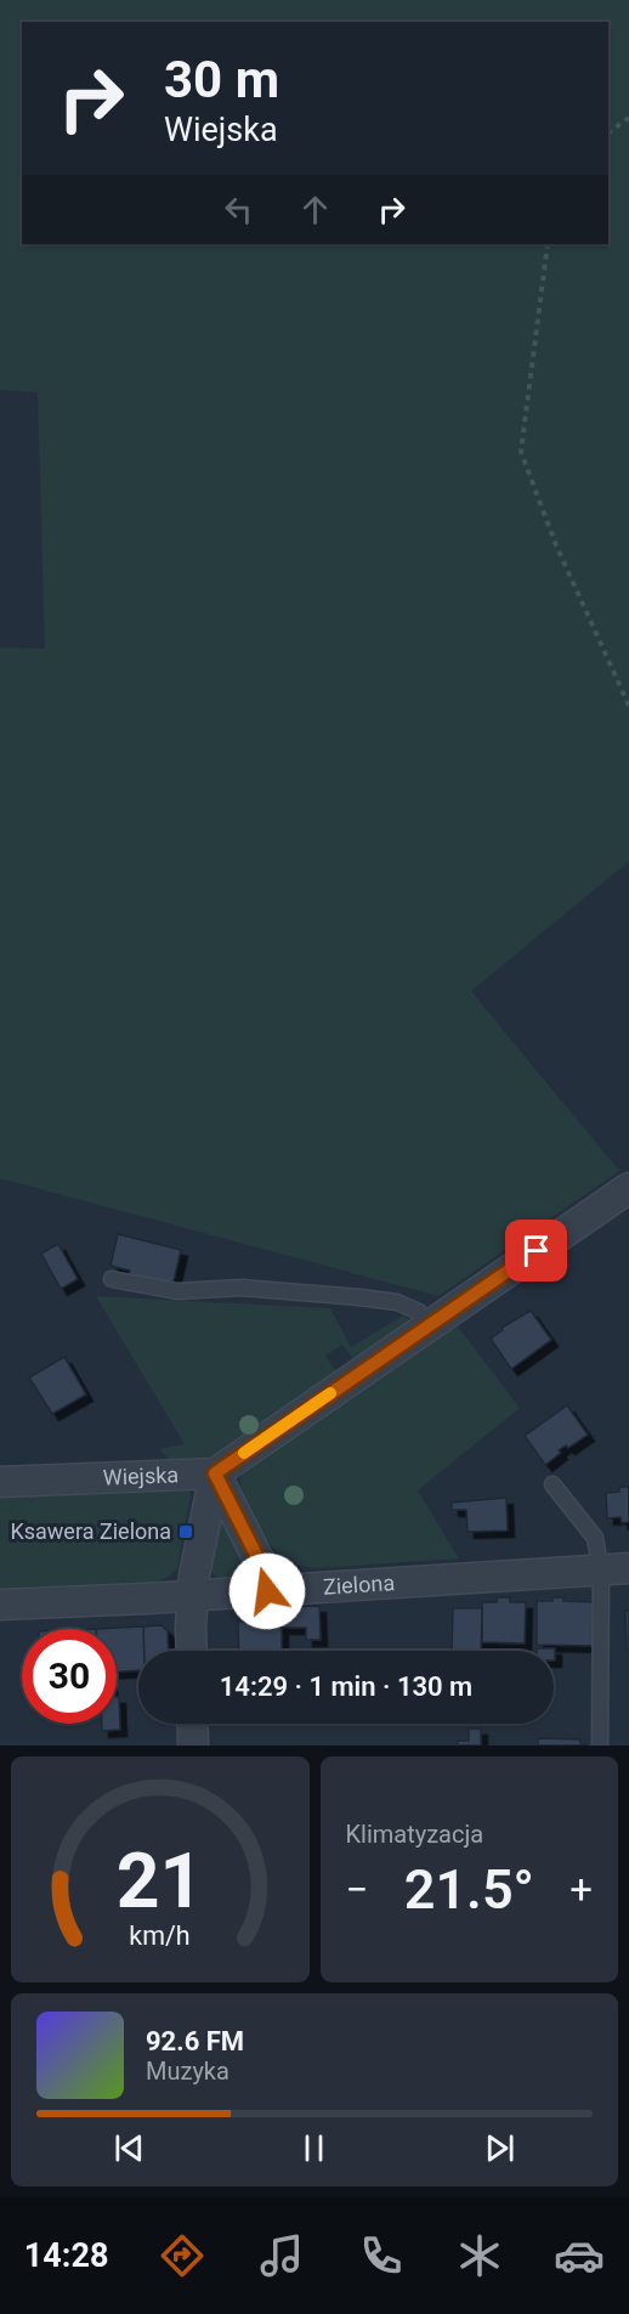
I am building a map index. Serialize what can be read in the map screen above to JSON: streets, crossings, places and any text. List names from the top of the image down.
{
  "streets": {
    "street": ["Wiejska", "Zielona"]
  },
  "places": {
    "transit": ["Ksawera Zielona"]
  },
  "page": {
    "turn": ["30 m", "Wiejska"],
    "limit": "30",
    "trip": "14:29 · 1 min · 130 m",
    "tile": "Klimatyzacja",
    "heat": ["−", "21.5°", "+"],
    "song": ["92.6 FM", "Muzyka"],
    "tabs": "14:28",
    "gauge": ["21", "km/h"]
  }
}
